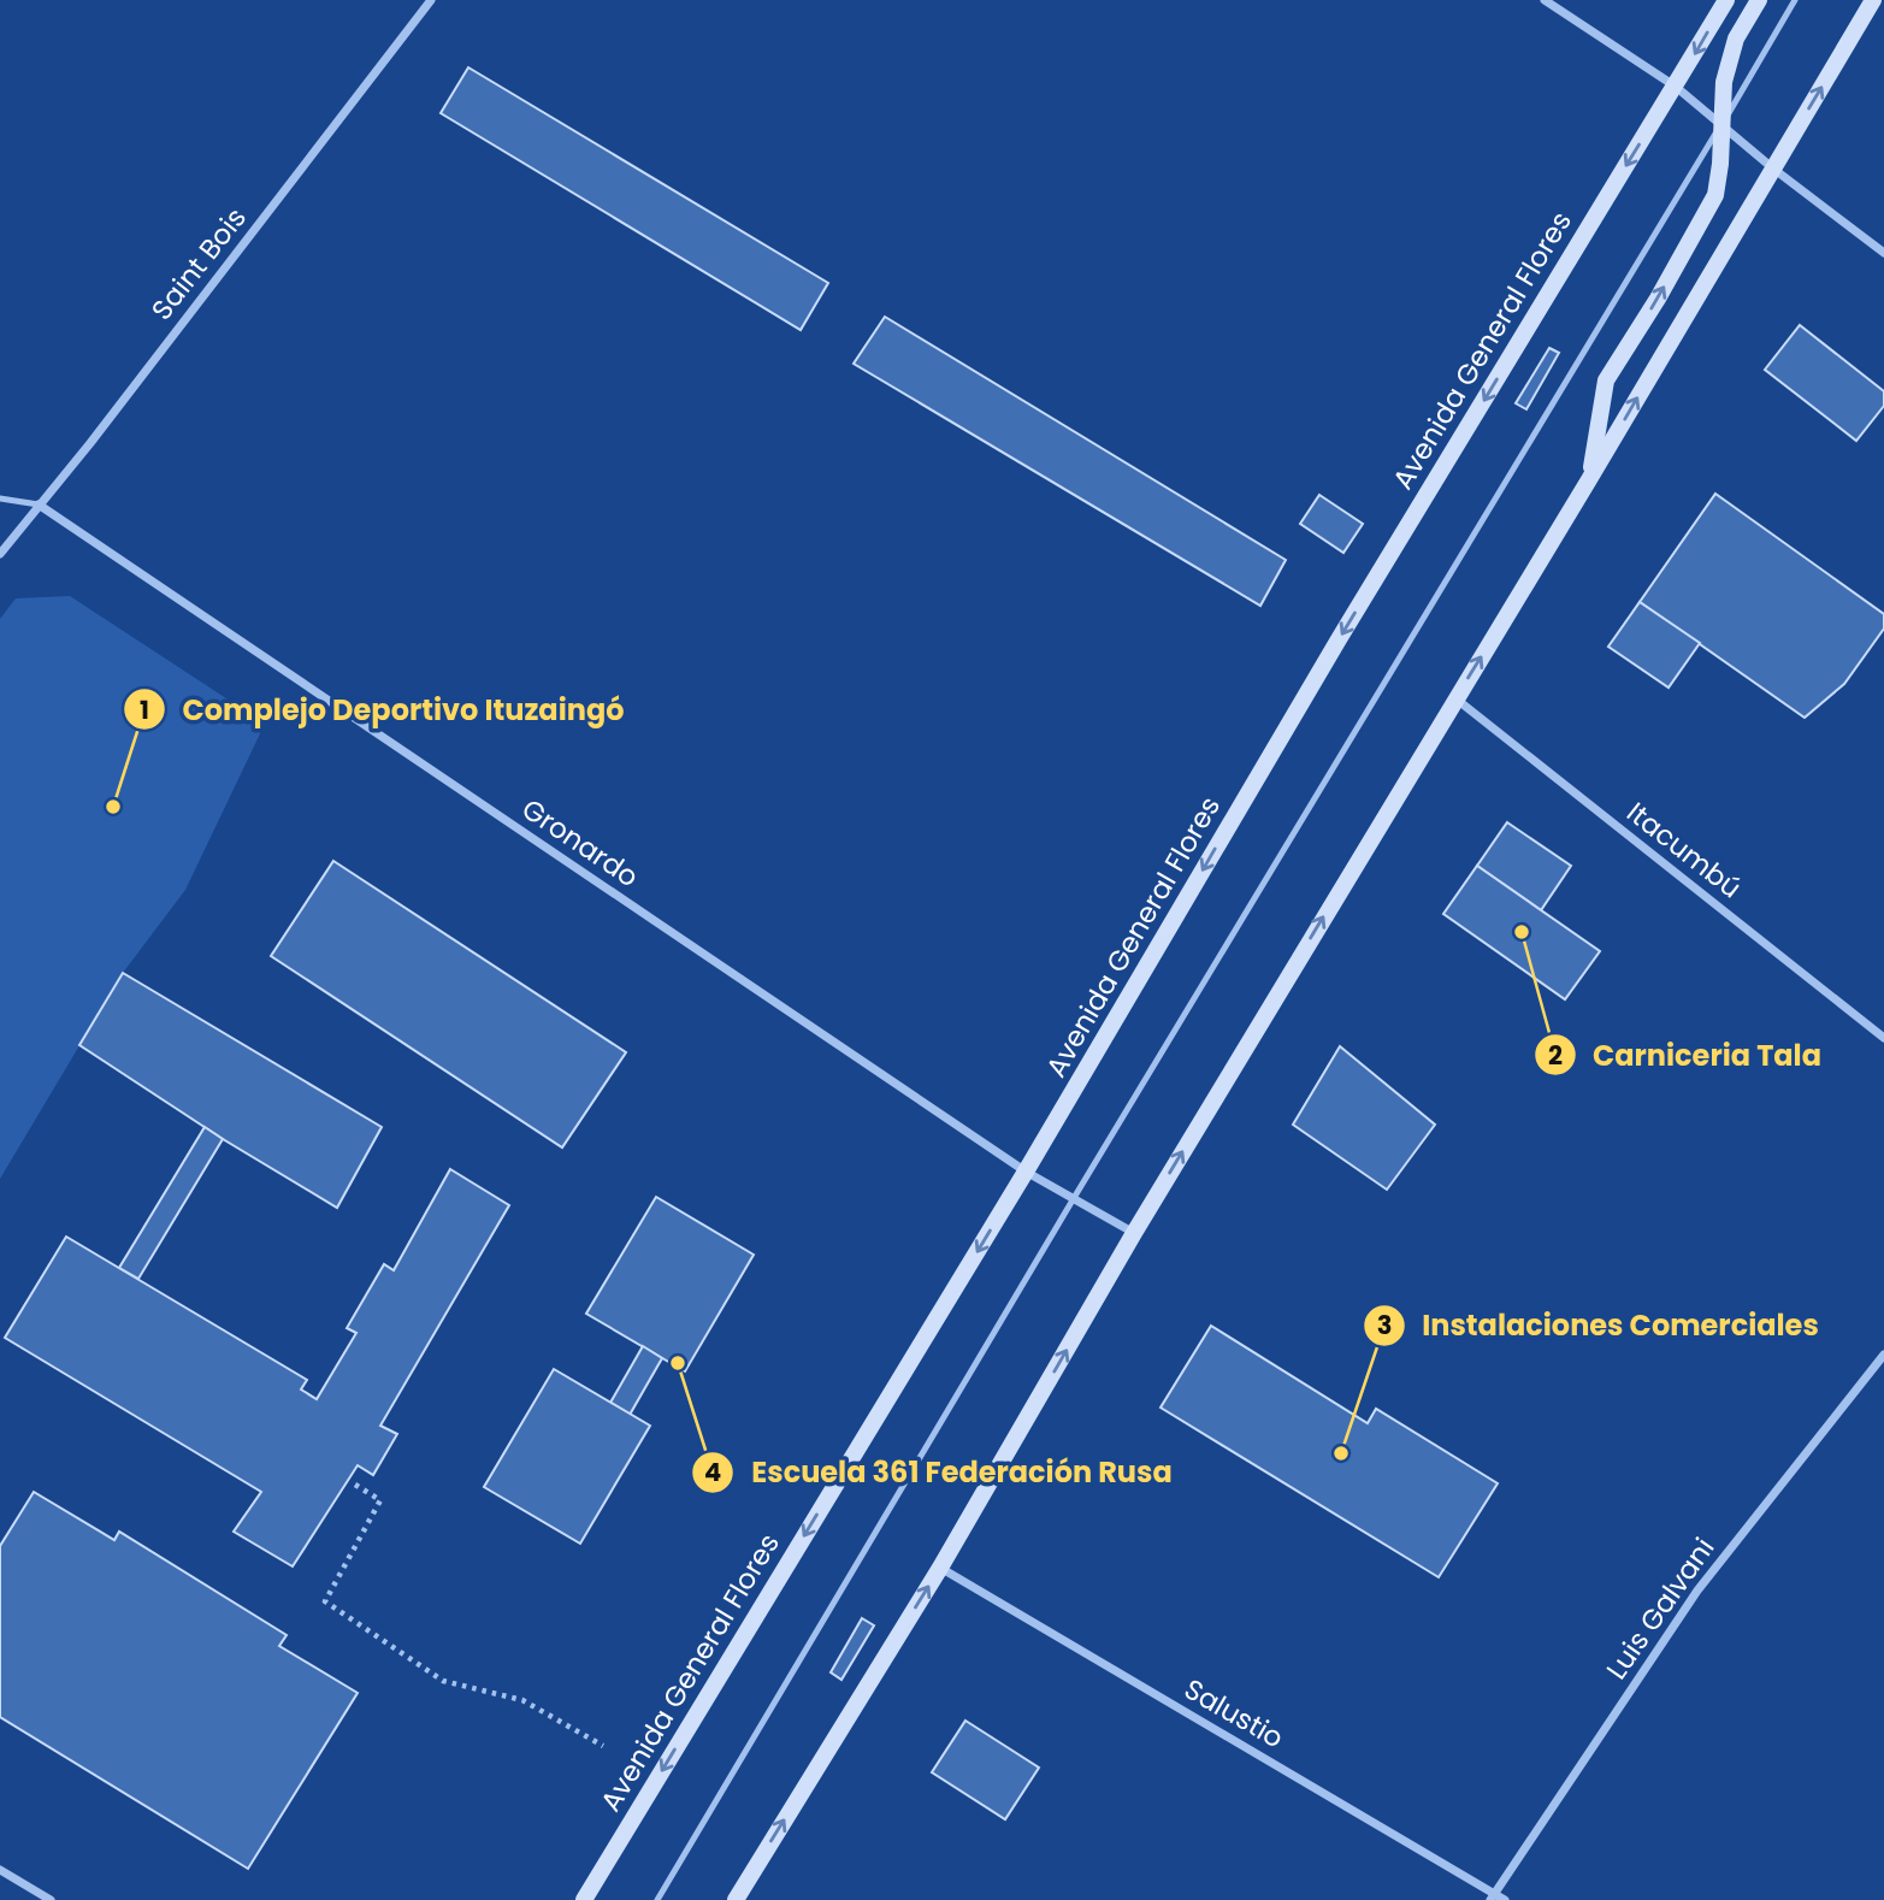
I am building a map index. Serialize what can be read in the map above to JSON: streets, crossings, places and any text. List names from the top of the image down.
{
  "streets": {
    "main road": ["Avenida General Flores"],
    "street": [
      "Saint Bois",
      "Gronardo",
      "Itacumbú",
      "Luis Galvani",
      "Salustio"
    ]
  },
  "crossings": [
    ["Saint Bois", "Gronardo"],
    ["Avenida General Flores", "Gronardo"],
    ["Luis Galvani", "Salustio"]
  ],
  "places": [
    "Complejo Deportivo Ituzaingó",
    "Carniceria Tala",
    "Escuela 361 Federación Rusa",
    "Instalaciones Comerciales"
  ]
}
